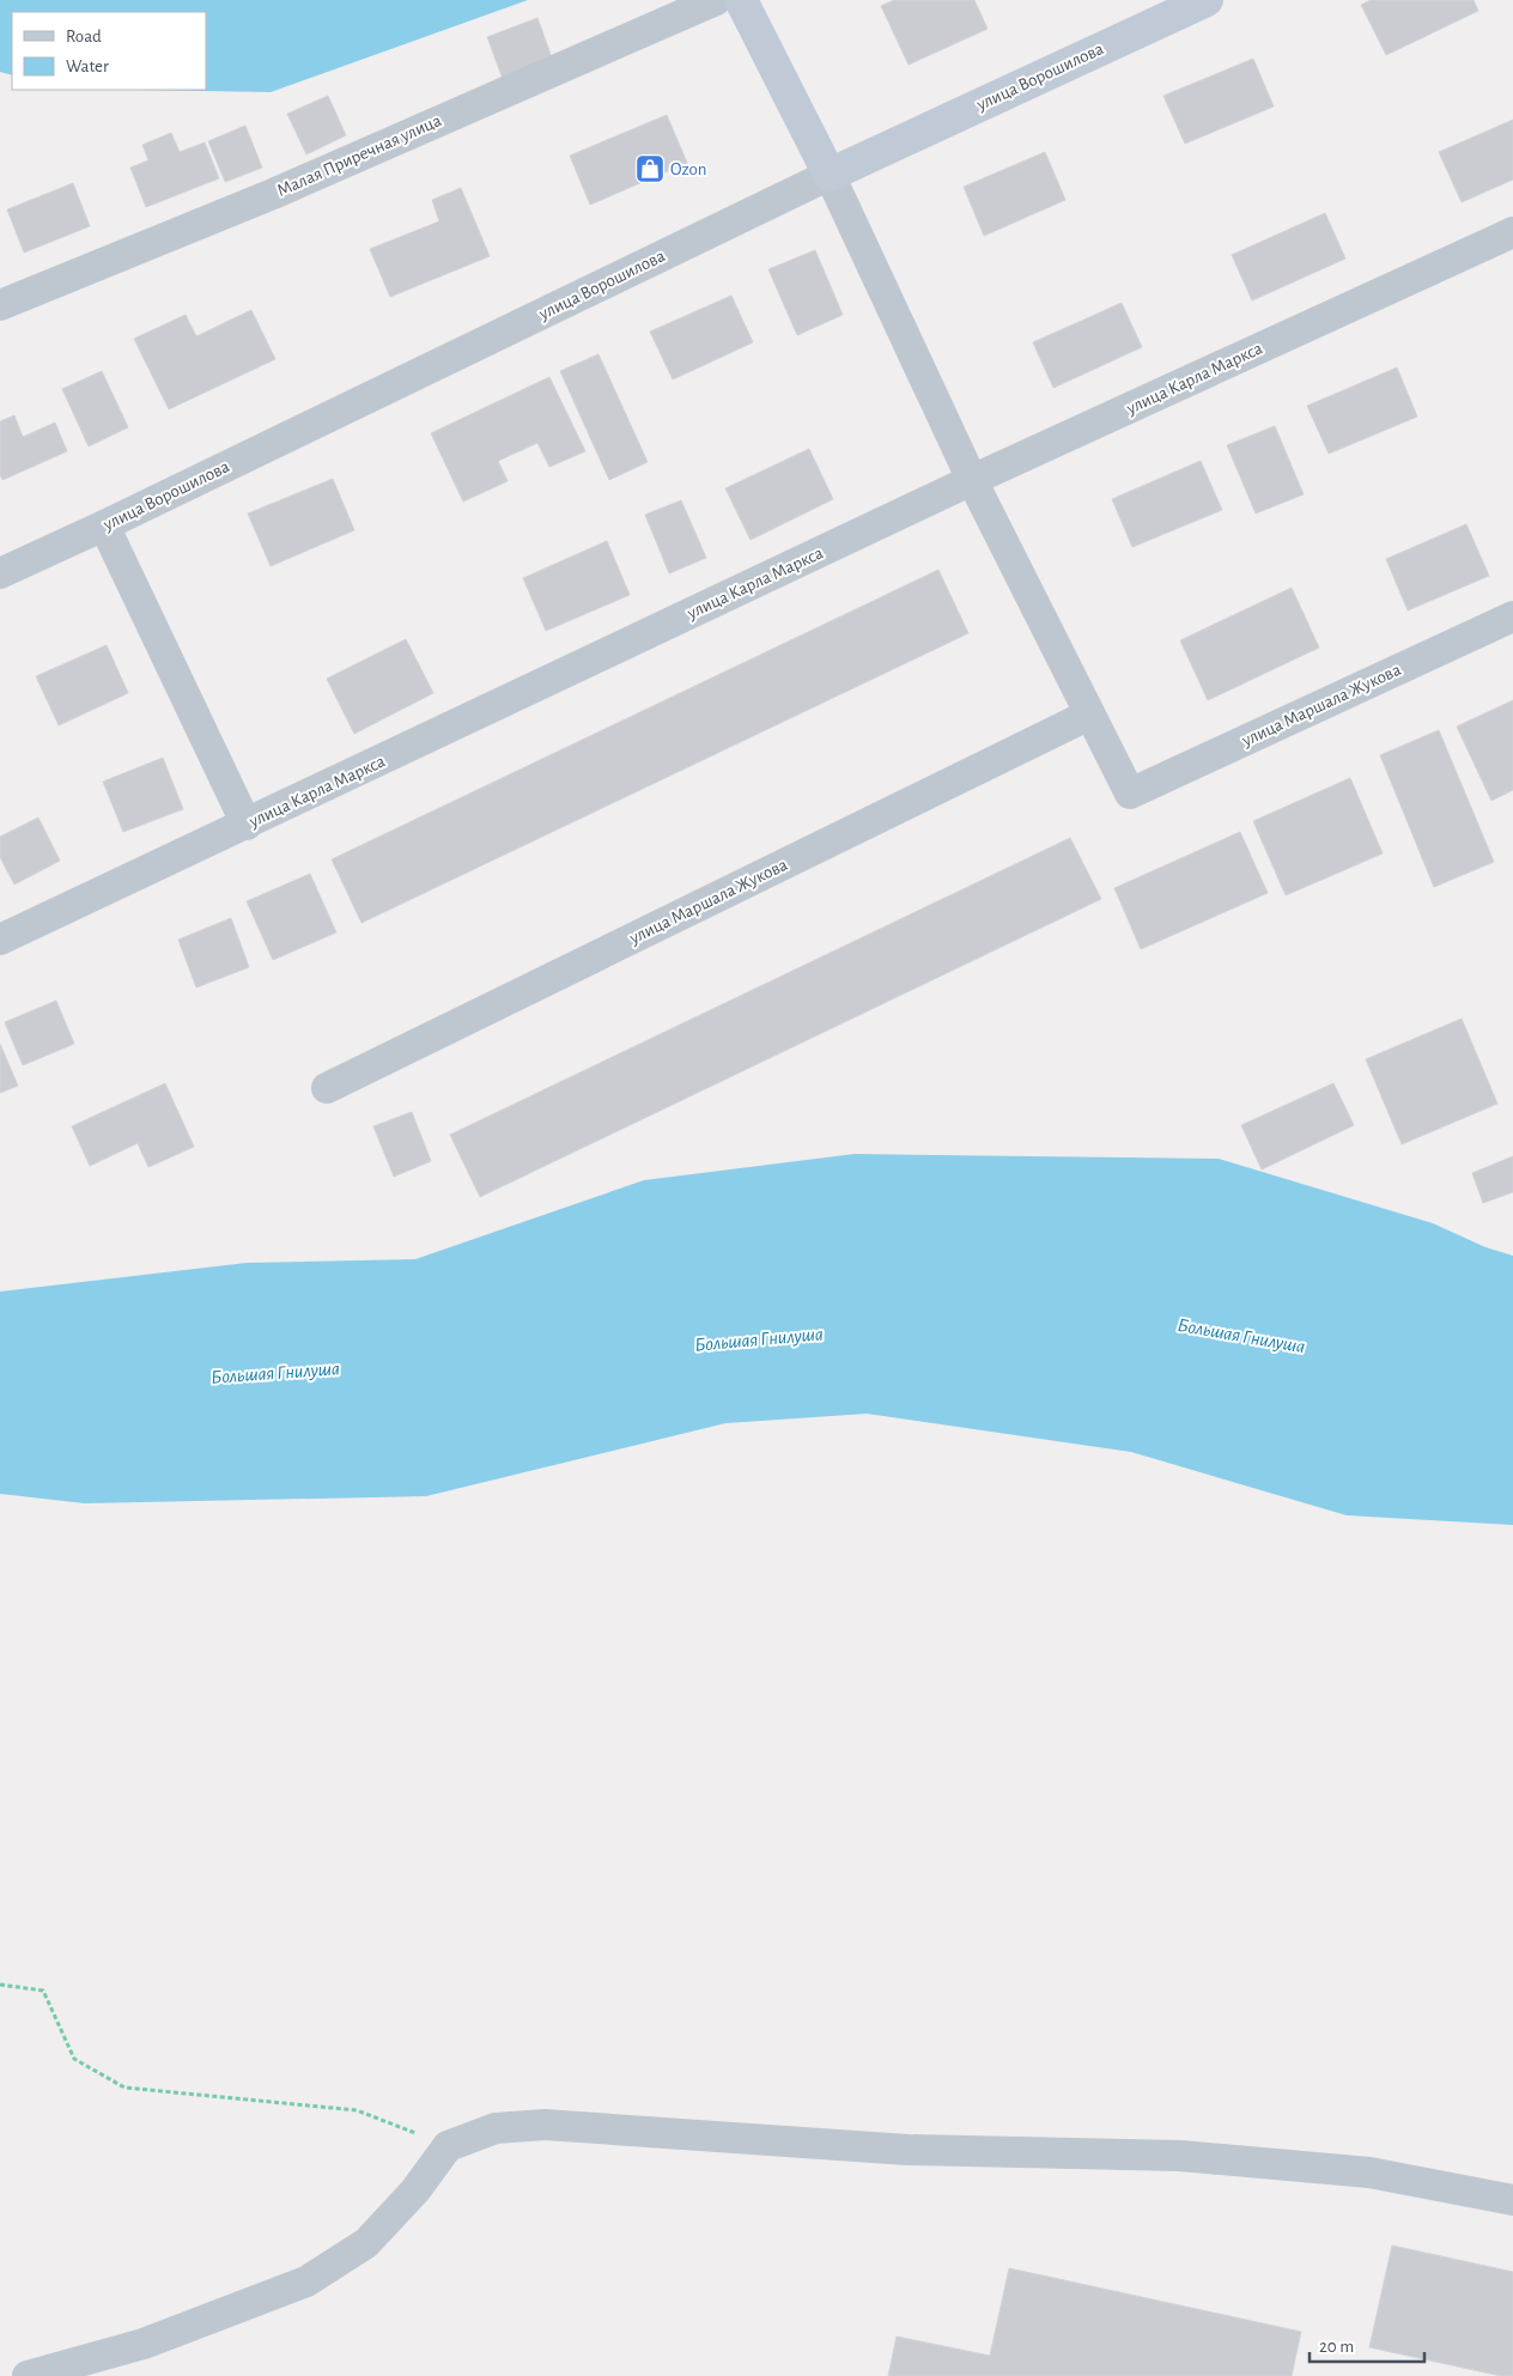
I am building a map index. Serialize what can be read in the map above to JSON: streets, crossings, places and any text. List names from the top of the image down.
{
  "streets": {
    "main road": ["улица Ворошилова"],
    "street": ["Малая Приречная улица", "улица Карла Маркса", "улица Маршала Жукова"]
  },
  "water": ["Большая Гнилуша"],
  "places": {
    "shop": ["Ozon"]
  },
  "legend": ["Road", "Water"],
  "scale_bar": "20 m"
}
